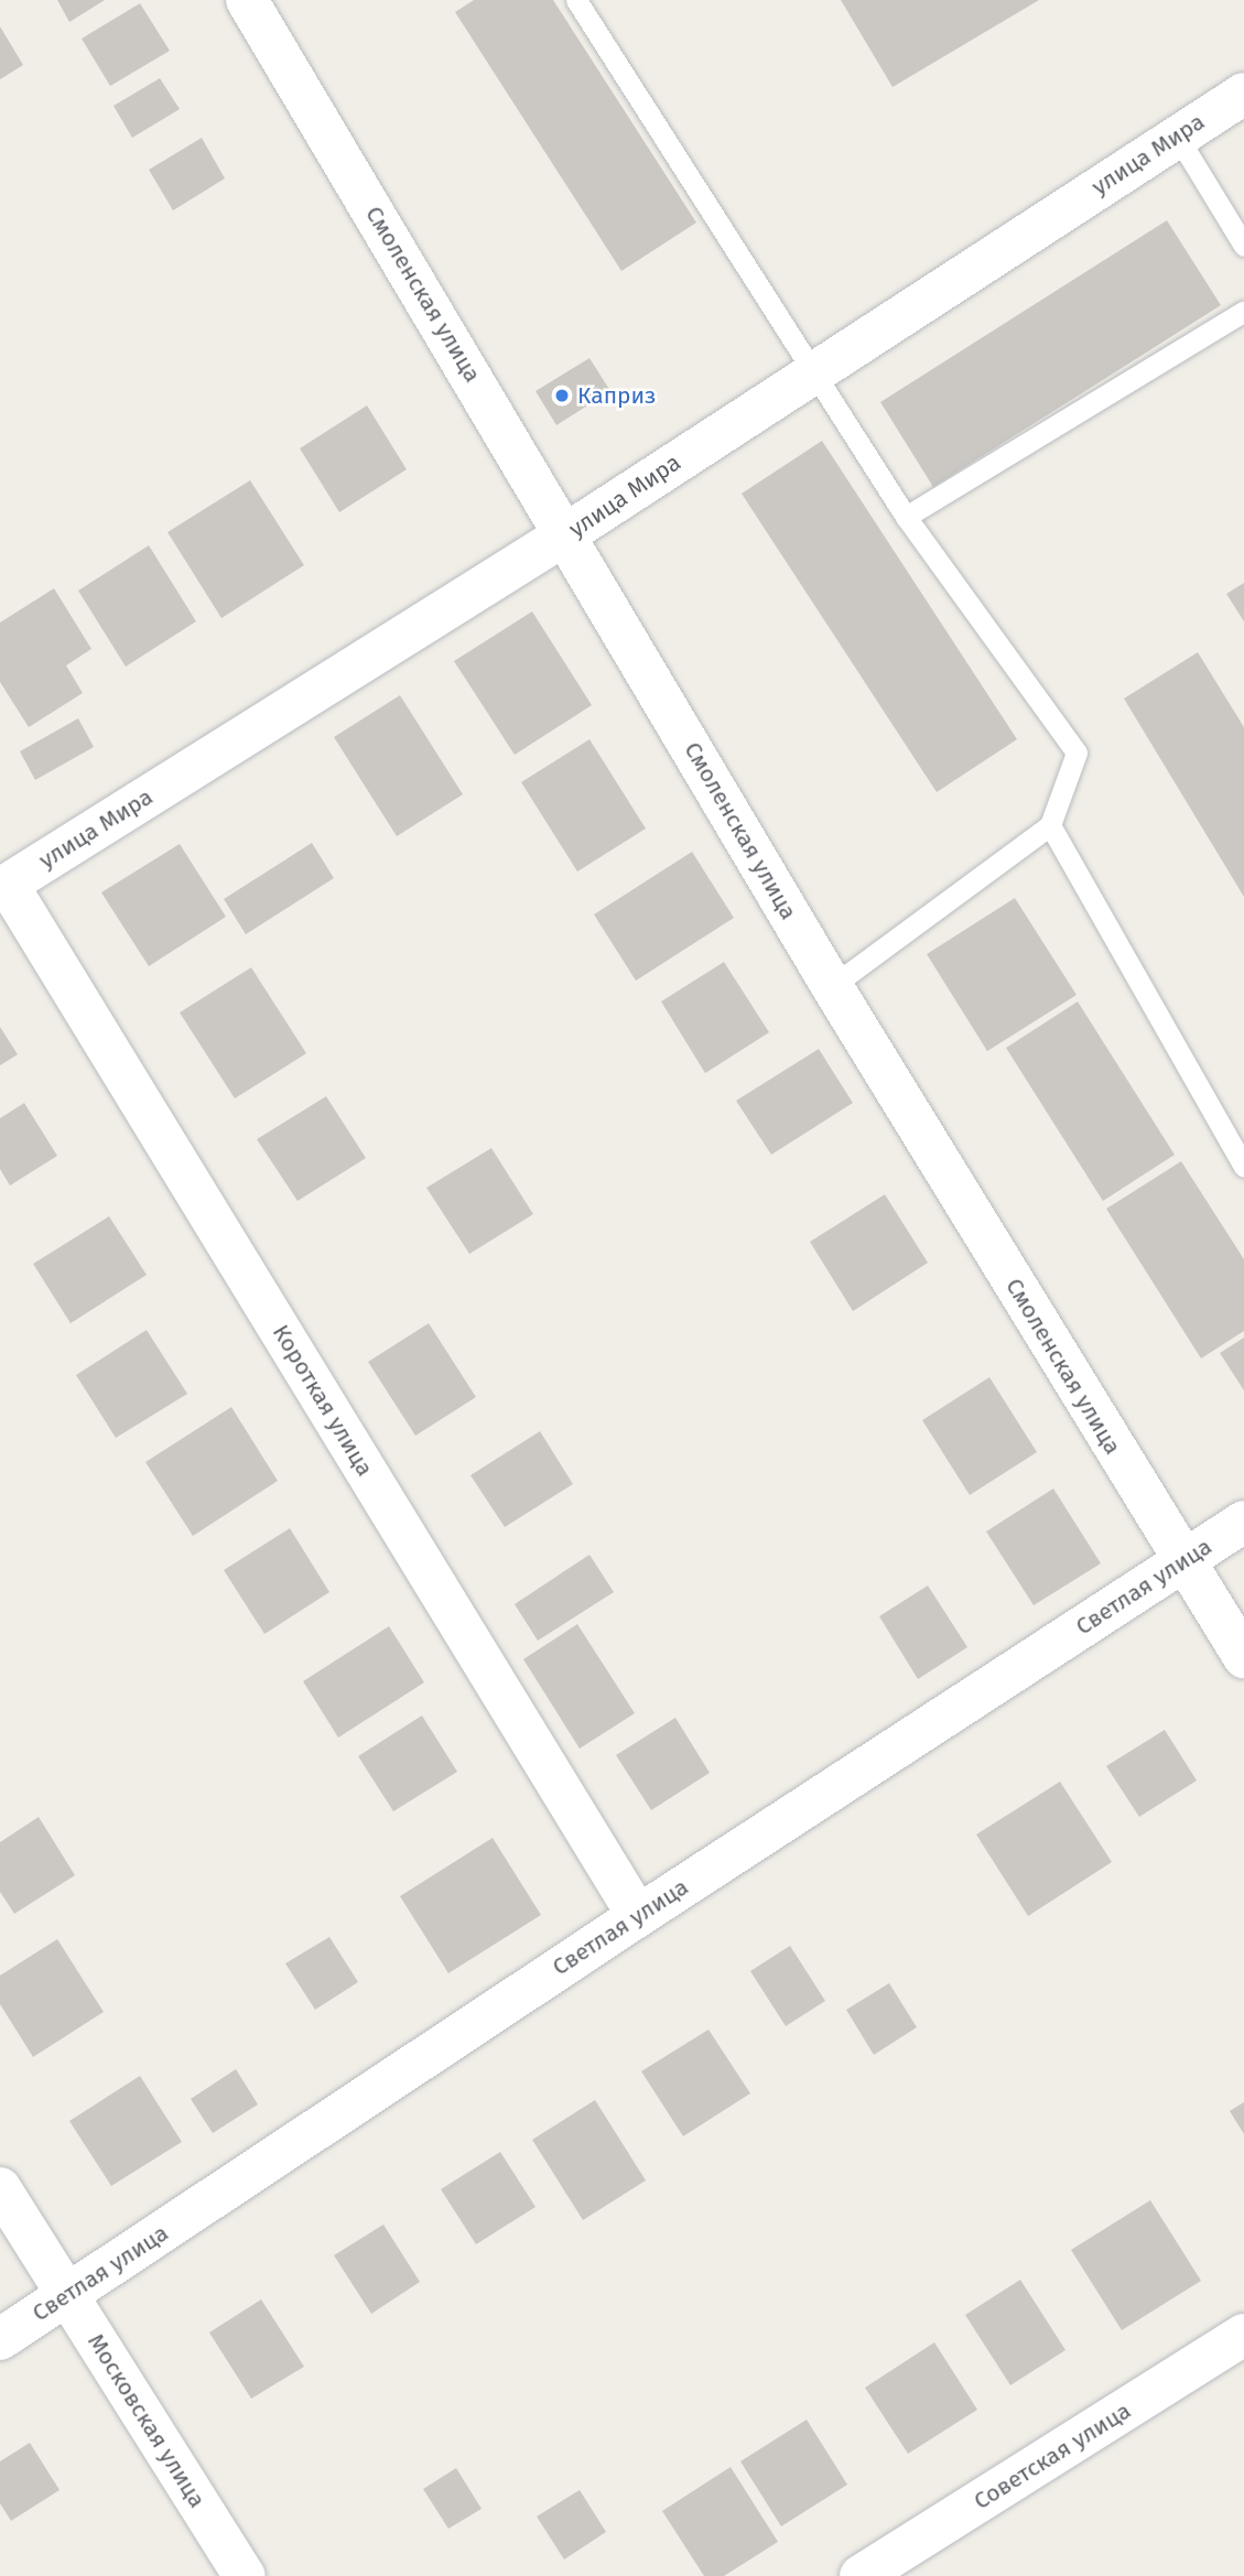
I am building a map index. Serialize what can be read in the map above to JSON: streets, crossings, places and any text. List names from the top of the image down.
{
  "streets": {
    "street": [
      "улица Мира",
      "Смоленская улица",
      "Короткая улица",
      "Светлая улица",
      "Московская улица",
      "Советская улица"
    ]
  },
  "crossings": [
    ["улица Мира", "Смоленская улица"],
    ["улица Мира", "Короткая улица"],
    ["Смоленская улица", "Светлая улица"],
    ["Короткая улица", "Светлая улица"],
    ["Светлая улица", "Московская улица"]
  ],
  "places": ["Каприз"]
}
